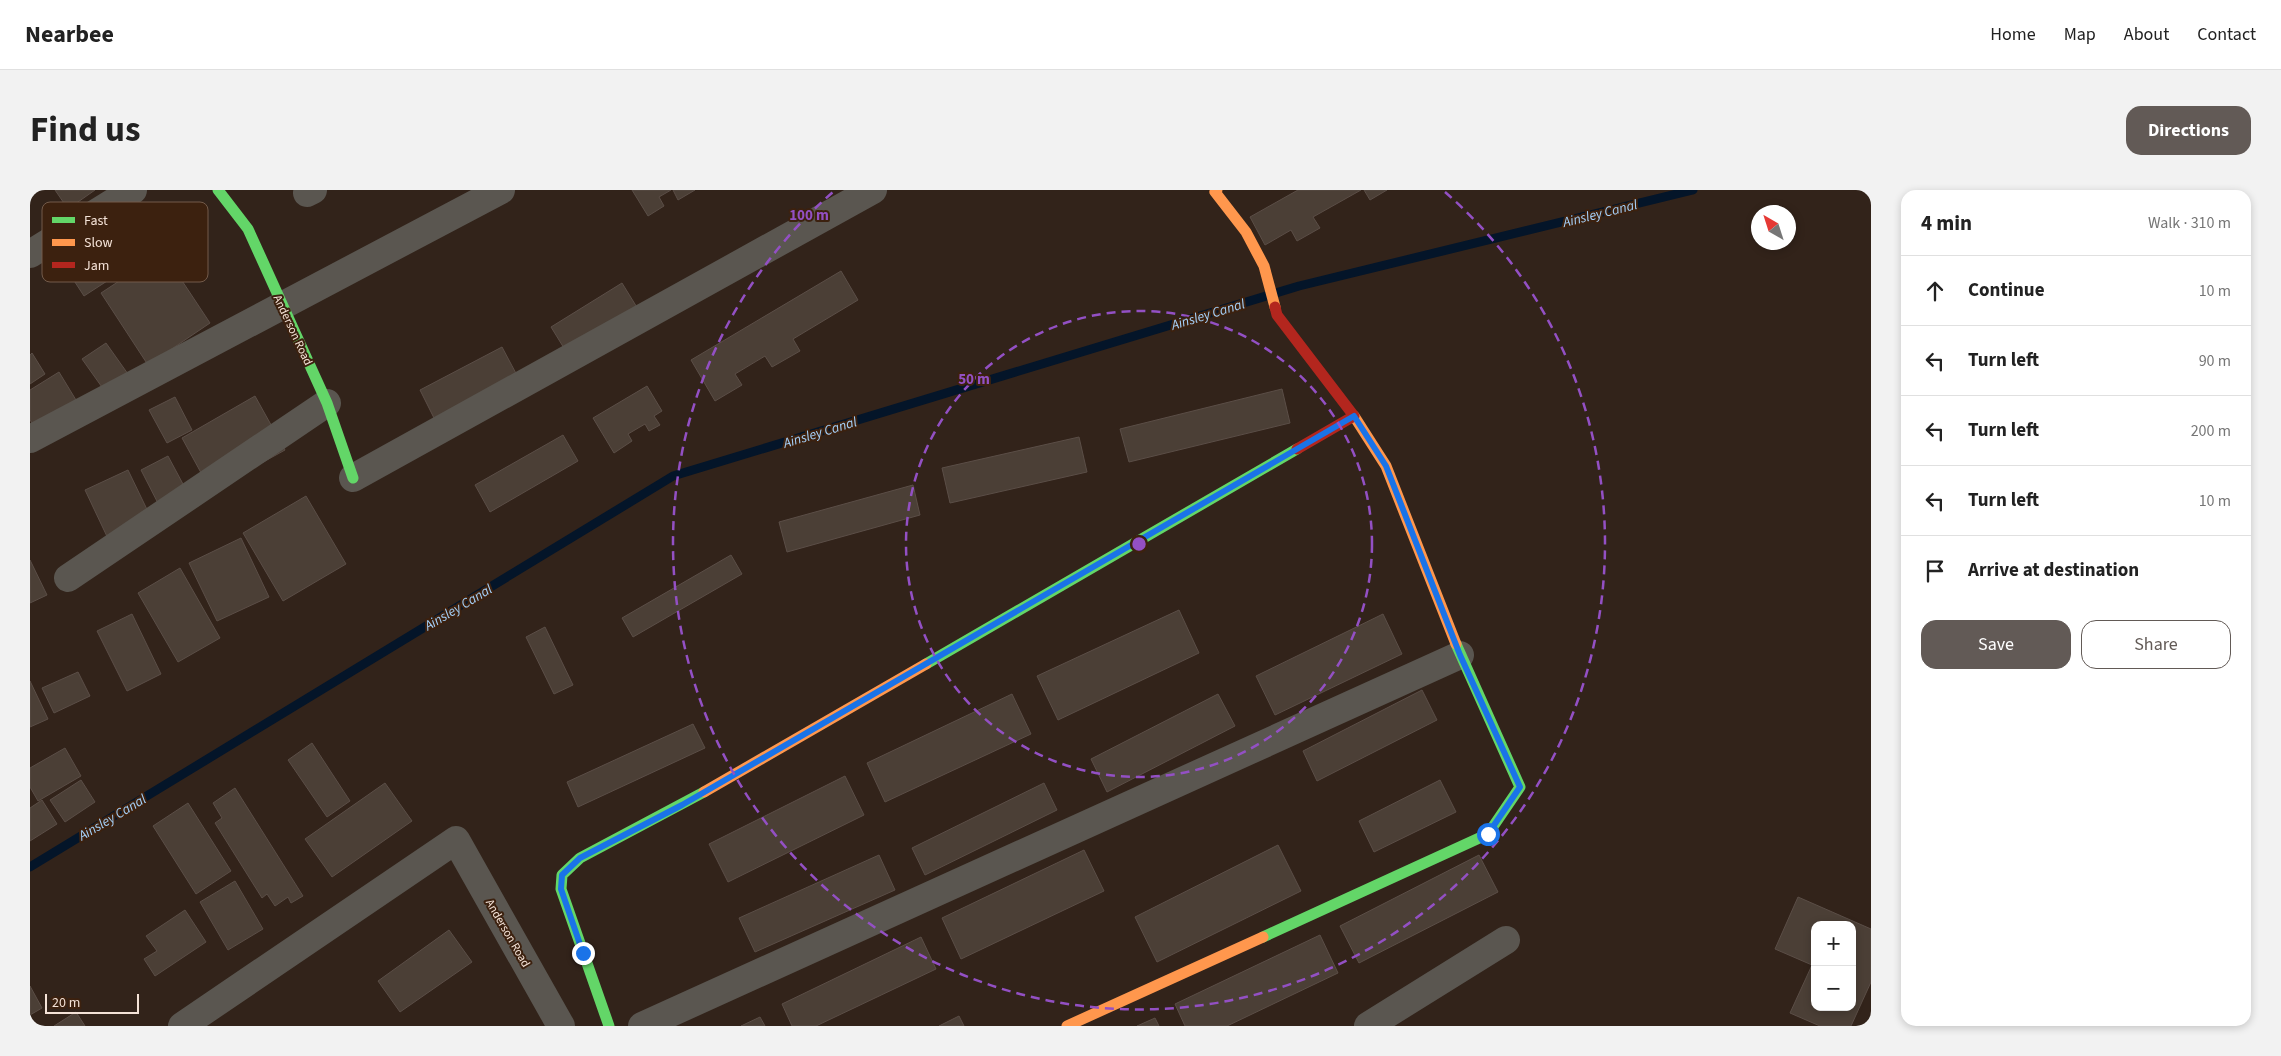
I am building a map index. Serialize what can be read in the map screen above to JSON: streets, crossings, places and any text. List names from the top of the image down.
{
  "streets": {
    "street": ["Anderson Road"]
  },
  "water": ["Ainsley Canal"],
  "legend": ["Fast", "Slow", "Jam"],
  "scale_bar": "20 m",
  "north": "top left",
  "page": {
    "header": "Nearbee",
    "nav": [
      "Home",
      "Map",
      "About",
      "Contact"
    ],
    "title": "Find us",
    "buttons": [
      "Directions",
      ["Save", "Share"]
    ],
    "heading": ["4 min", "Walk · 310 m"],
    "list": [
      ["Continue", "10 m"],
      ["Turn left", "90 m"],
      ["Turn left", "200 m"],
      ["Turn left", "10 m"],
      "Arrive at destination"
    ],
    "map_buttons": ["+", "−"],
    "scale": "20 m"
  },
  "rings": ["100 m", "50 m"]
}
